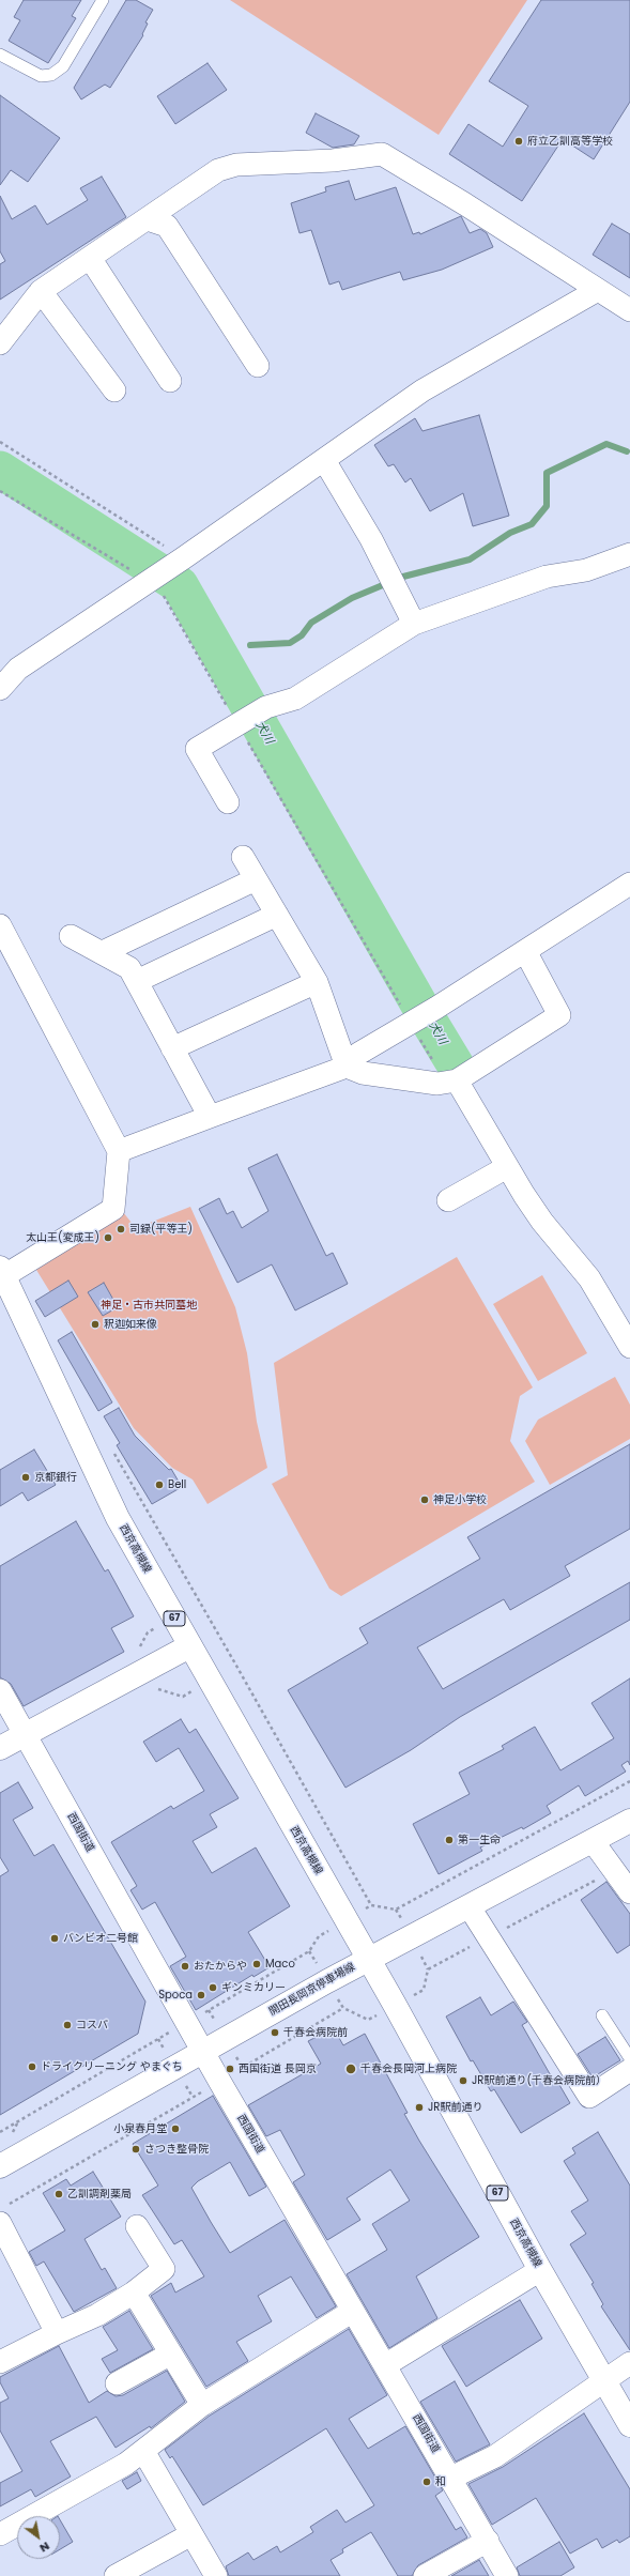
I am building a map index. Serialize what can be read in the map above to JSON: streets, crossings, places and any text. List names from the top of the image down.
{
  "streets": {
    "main road": ["西京高槻線", "67", "開田長岡京停車場線"],
    "street": ["西国街道"]
  },
  "crossings": [
    ["西京高槻線", "開田長岡京停車場線"],
    ["西国街道", "開田長岡京停車場線"]
  ],
  "water": ["犬川"],
  "parks": ["神足・古市共同墓地"],
  "places": [
    "府立乙訓高等学校",
    "司録(平等王)",
    "太山王(変成王)",
    "釈迦如来像",
    "京都銀行",
    "Bell",
    "神足小学校",
    "第一生命",
    "バンビオ二号館",
    "Maco",
    "おたからや",
    "ギンミカリー",
    "Spoca",
    "コスパ",
    "千春会病院前",
    "ドライクリーニング やまぐち",
    "西国街道 長岡京",
    "千春会長岡河上病院",
    "JR駅前通り(千春会病院前）",
    "JR駅前通り",
    "小泉春月堂",
    "さつき整骨院",
    "乙訓調剤薬局",
    "和"
  ],
  "north": "bottom right"
}
